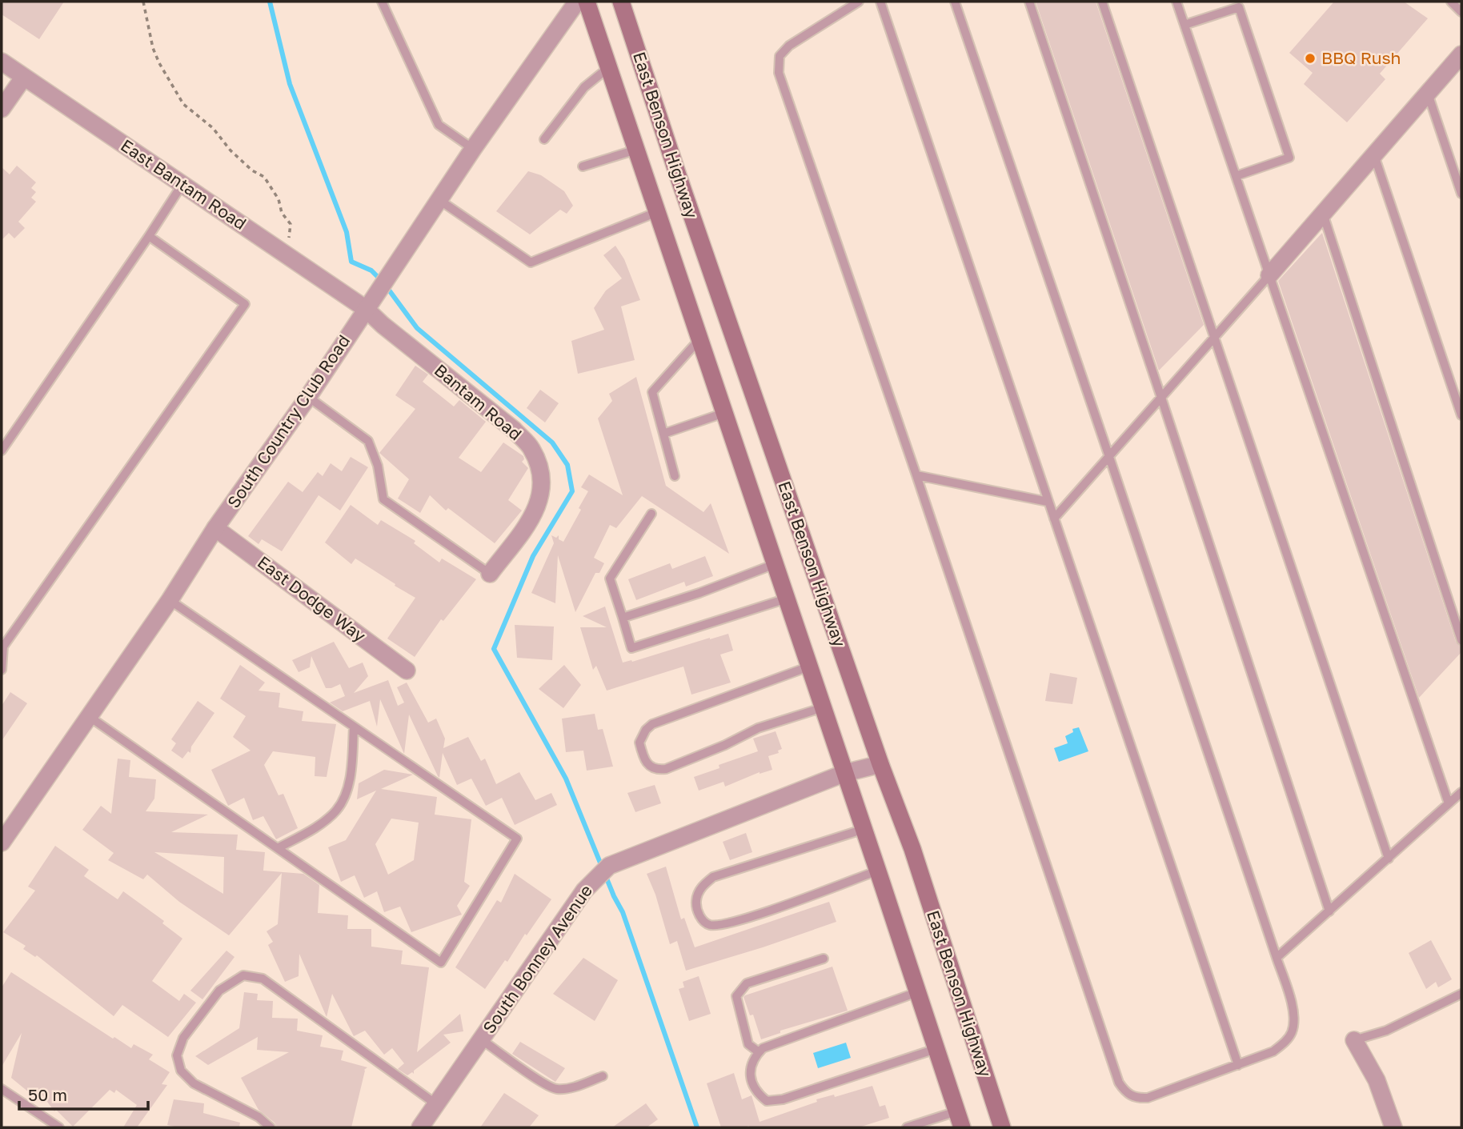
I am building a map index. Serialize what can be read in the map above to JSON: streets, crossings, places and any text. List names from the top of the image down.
{
  "streets": {
    "main road": ["East Benson Highway"],
    "street": [
      "East Bantam Road",
      "Bantam Road",
      "South Country Club Road",
      "East Dodge Way",
      "South Bonney Avenue"
    ]
  },
  "crossings": [
    ["East Benson Highway", "South Bonney Avenue"],
    ["East Bantam Road", "Bantam Road"],
    ["East Bantam Road", "South Country Club Road"],
    ["Bantam Road", "South Country Club Road"],
    ["South Country Club Road", "East Dodge Way"]
  ],
  "places": ["BBQ Rush"],
  "scale_bar": "50 m"
}
